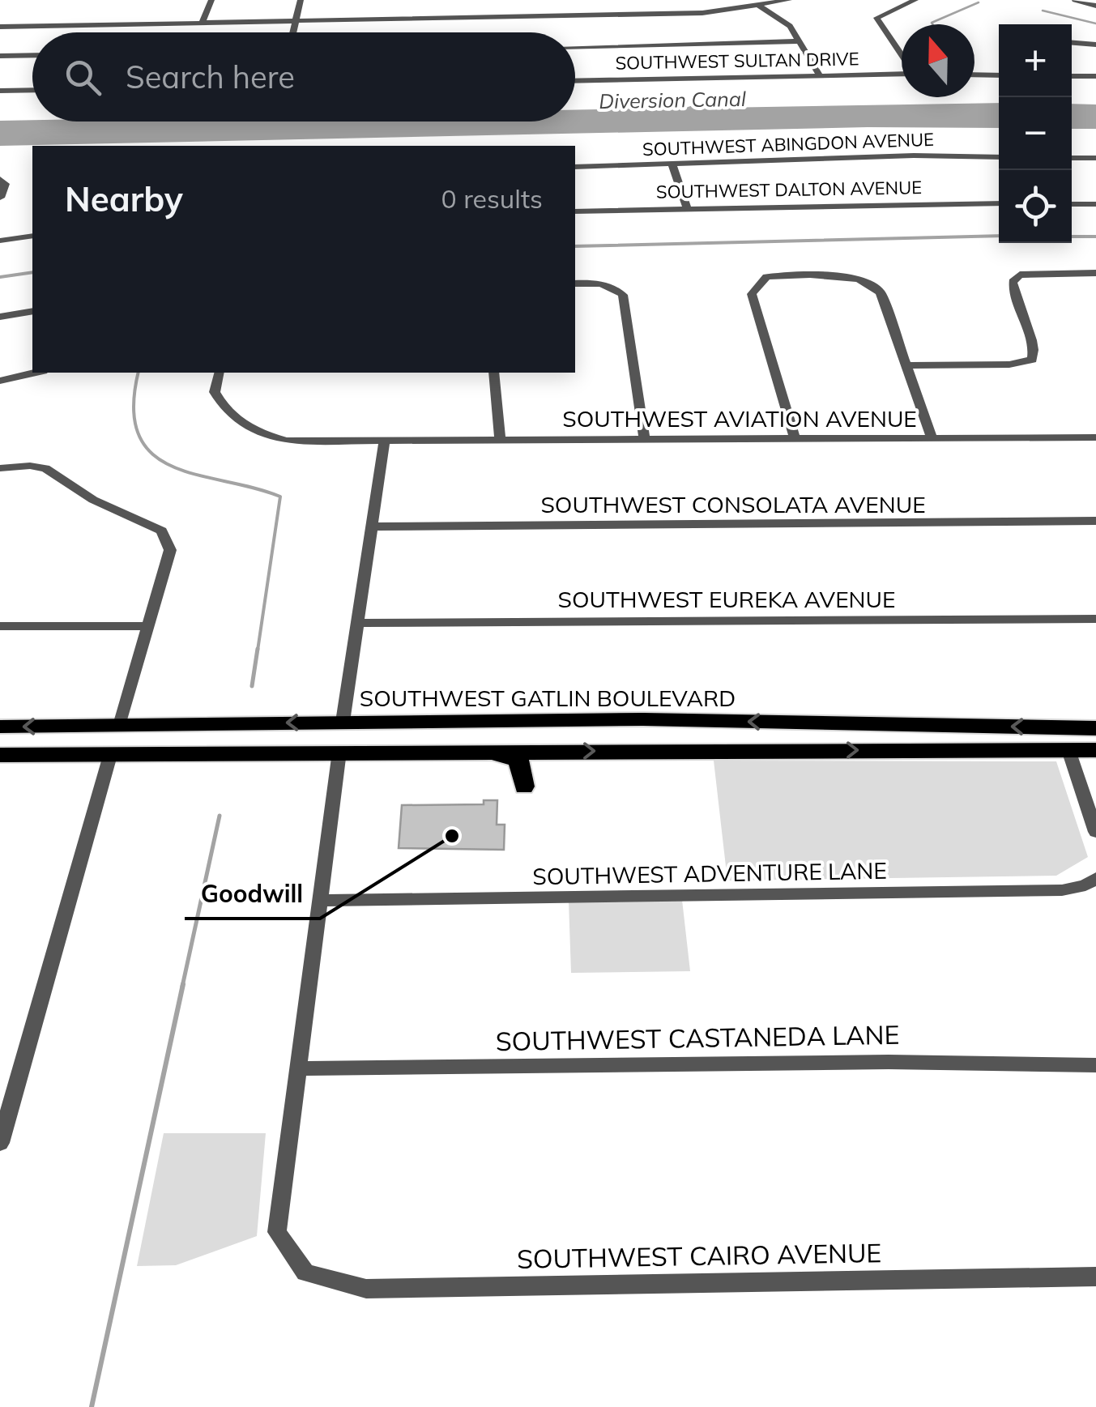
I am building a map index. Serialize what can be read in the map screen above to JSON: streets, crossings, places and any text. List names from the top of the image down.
{
  "streets": {
    "main road": ["SOUTHWEST GATLIN BOULEVARD"],
    "street": [
      "SOUTHWEST SULTAN DRIVE",
      "SOUTHWEST ABINGDON AVENUE",
      "SOUTHWEST DALTON AVENUE",
      "SOUTHWEST AVIATION AVENUE",
      "SOUTHWEST CONSOLATA AVENUE",
      "SOUTHWEST EUREKA AVENUE",
      "SOUTHWEST ADVENTURE LANE",
      "SOUTHWEST CASTANEDA LANE",
      "SOUTHWEST CAIRO AVENUE"
    ]
  },
  "crossings": [
    ["SOUTHWEST CASTANEDA LANE", "SOUTHWEST CAIRO AVENUE"]
  ],
  "water": ["Diversion Canal"],
  "places": ["Goodwill"],
  "north": "top",
  "page": {
    "map_buttons": ["+", "−"],
    "search": "Search here",
    "heading": ["Nearby", "0 results"]
  }
}
